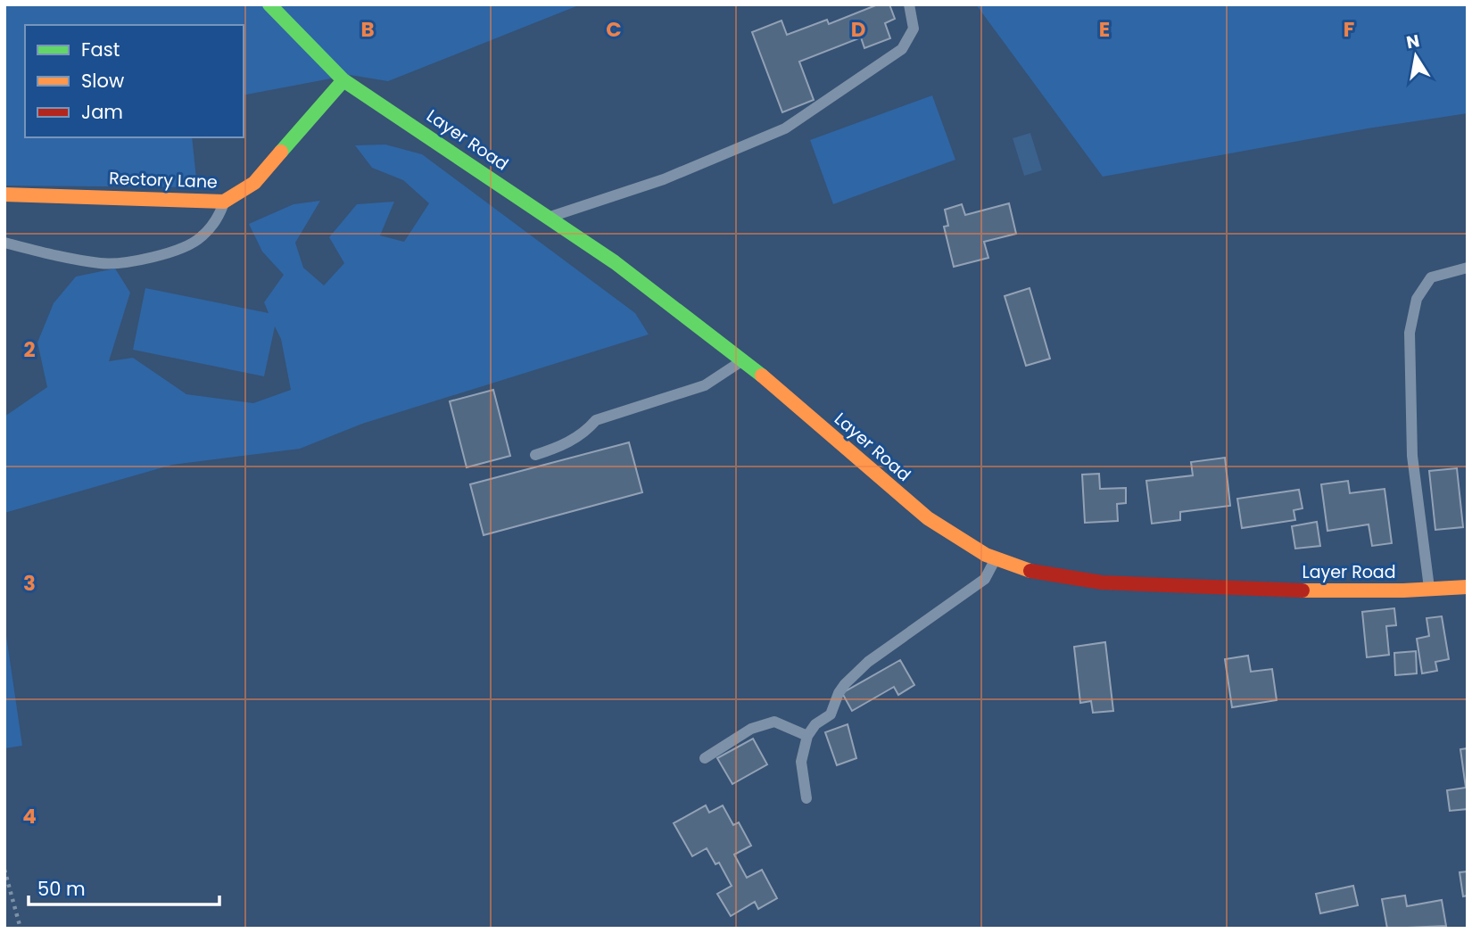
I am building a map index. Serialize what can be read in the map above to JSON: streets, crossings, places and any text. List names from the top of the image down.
{
  "streets": {
    "street": ["Layer Road", "Rectory Lane"]
  },
  "crossings": [
    ["Layer Road", "Rectory Lane"]
  ],
  "legend": ["Fast", "Slow", "Jam"],
  "scale_bar": "50 m",
  "north": "top",
  "grid": {
    "columns": [
      "B",
      "C",
      "D",
      "E",
      "F"
    ],
    "rows": ["2", "3", "4"]
  }
}
